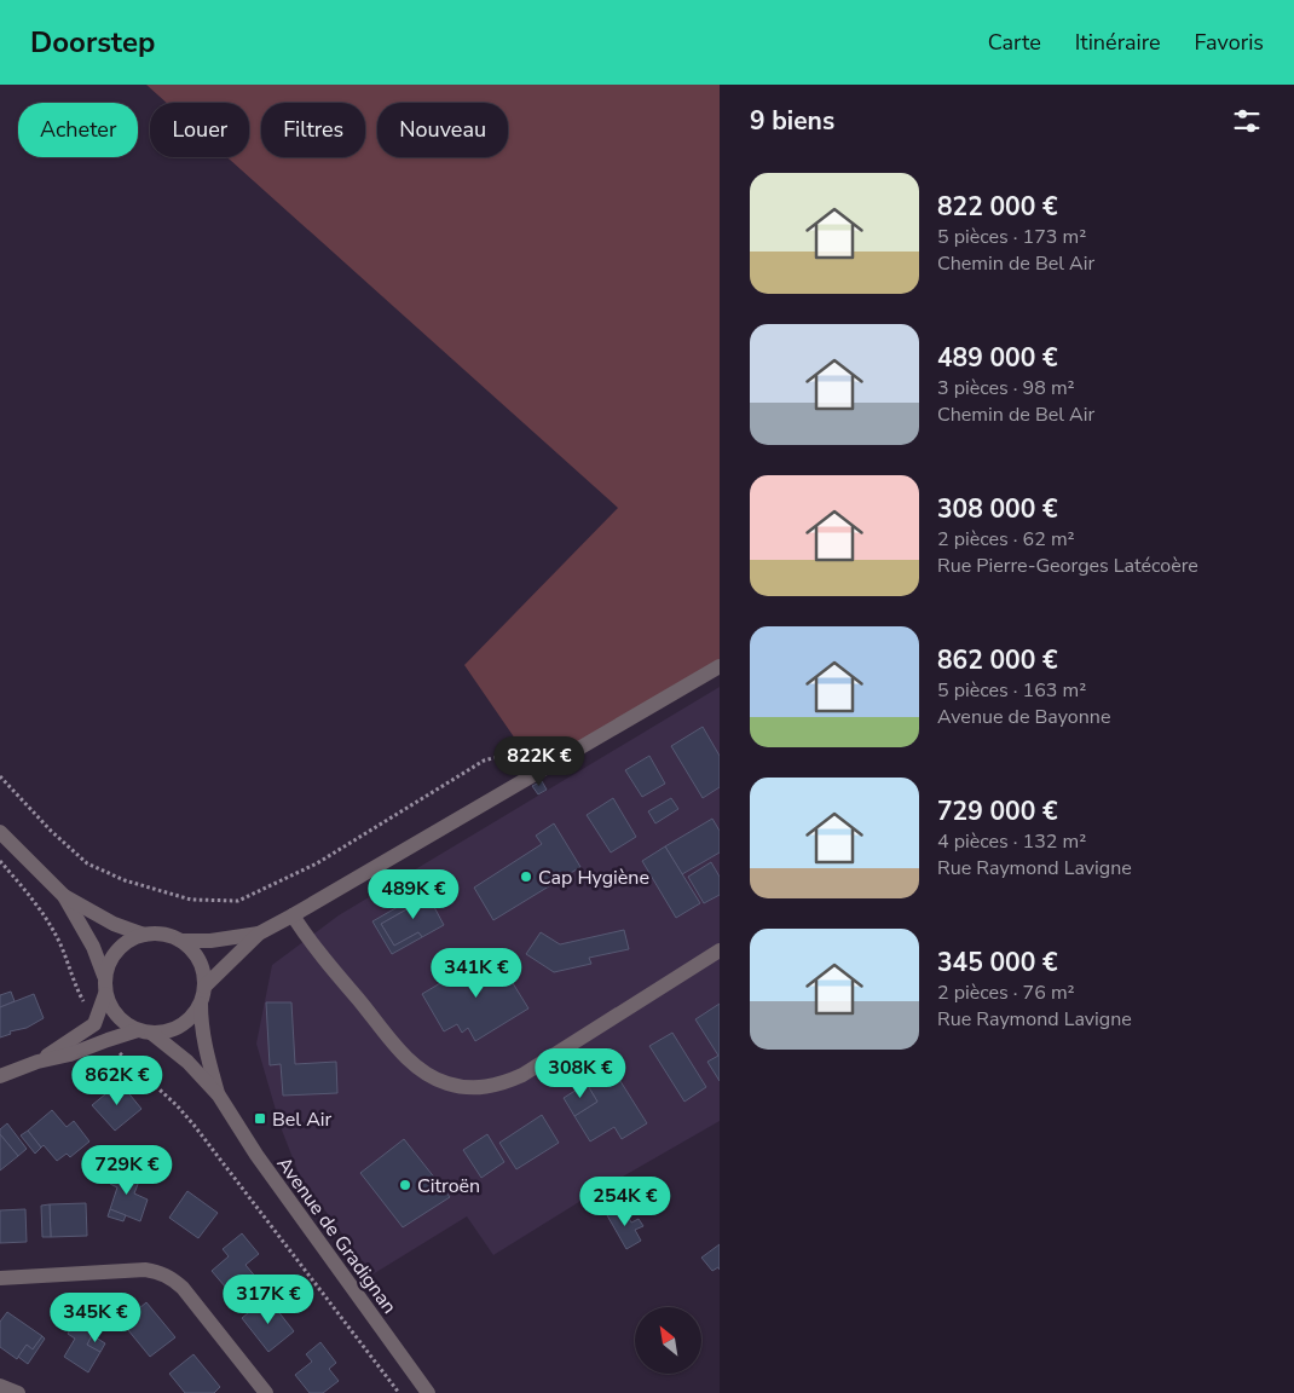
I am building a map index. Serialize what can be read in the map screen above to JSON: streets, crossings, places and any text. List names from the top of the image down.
{
  "streets": {
    "street": ["Avenue de Gradignan"]
  },
  "places": {
    "other": ["Cap Hygiène", "Citroën"],
    "transit": ["Bel Air"]
  },
  "north": "top left",
  "page": {
    "header": "Doorstep",
    "nav": ["Carte", "Itinéraire", "Favoris"],
    "heading": "9 biens",
    "chip": [
      "Acheter",
      "Louer",
      "Filtres",
      "Nouveau"
    ],
    "list": [
      {
        "name": "822 000 €",
        "note": "5 pièces · 173 m² · Chemin de Bel Air"
      },
      {
        "name": "489 000 €",
        "note": "3 pièces · 98 m² · Chemin de Bel Air"
      },
      {
        "name": "308 000 €",
        "note": "2 pièces · 62 m² · Rue Pierre-Georges Latécoère"
      },
      {
        "name": "862 000 €",
        "note": "5 pièces · 163 m² · Avenue de Bayonne"
      },
      {
        "name": "729 000 €",
        "note": "4 pièces · 132 m² · Rue Raymond Lavigne"
      },
      {
        "name": "345 000 €",
        "note": "2 pièces · 76 m² · Rue Raymond Lavigne"
      }
    ],
    "price": [
      "822K €",
      "489K €",
      "341K €",
      "308K €",
      "862K €",
      "729K €",
      "254K €",
      "317K €",
      "345K €"
    ]
  }
}
